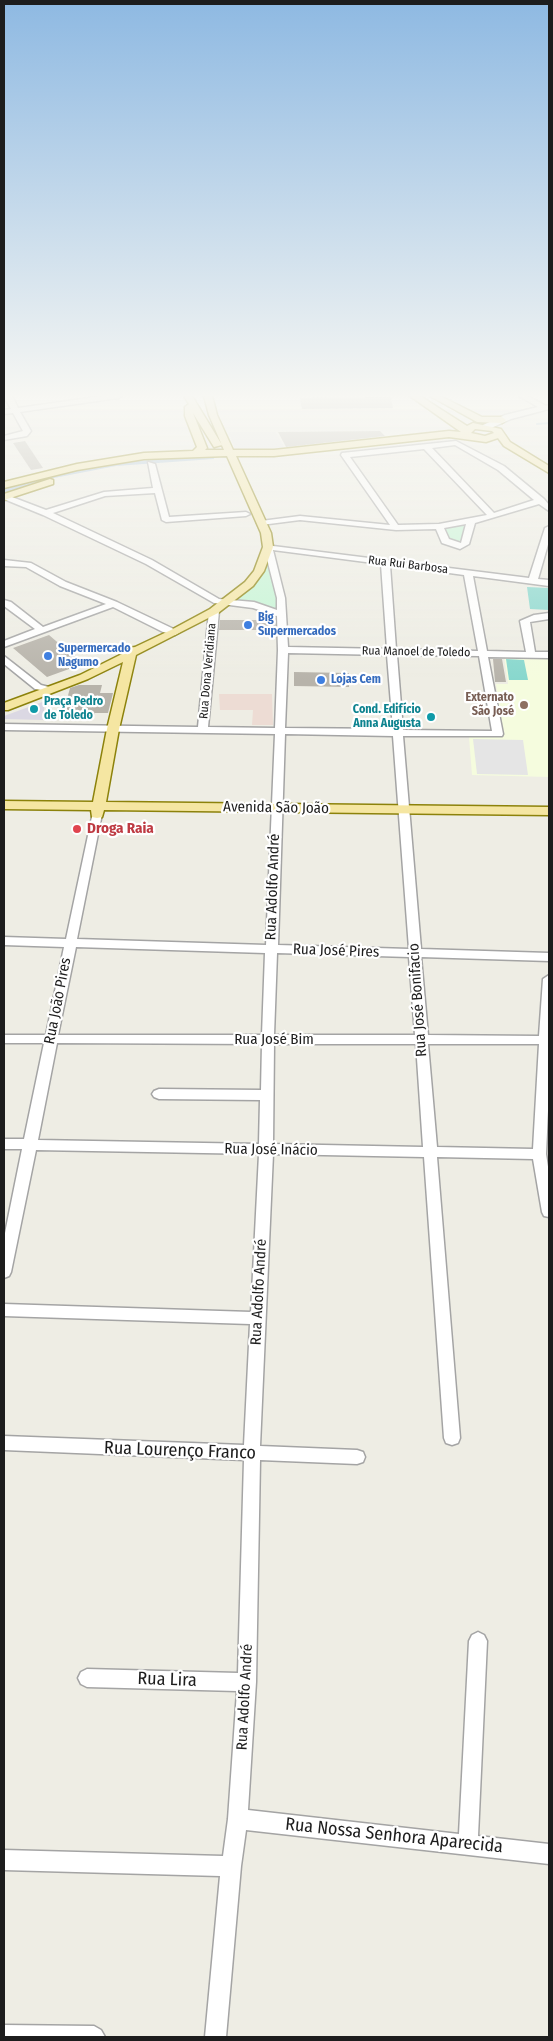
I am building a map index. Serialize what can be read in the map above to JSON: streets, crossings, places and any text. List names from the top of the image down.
{
  "streets": {
    "main road": ["Avenida São João", "Rua João Pires"],
    "street": [
      "Rua Rui Barbosa",
      "Rua Manoel de Toledo",
      "Rua Dona Veridiana",
      "Rua Adolfo André",
      "Rua José Pires",
      "Rua José Bonifacio",
      "Rua José Bim",
      "Rua José Inácio",
      "Rua Lourenço Franco",
      "Rua Lira",
      "Rua Nossa Senhora Aparecida"
    ]
  },
  "crossings": [
    ["Rua Rui Barbosa", "Rua Adolfo André"],
    ["Rua Rui Barbosa", "Rua José Bonifacio"],
    ["Rua Manoel de Toledo", "Rua Adolfo André"],
    ["Rua Manoel de Toledo", "Rua José Bonifacio"],
    ["Avenida São João", "Rua Adolfo André"],
    ["Avenida São João", "Rua José Bonifacio"],
    ["Avenida São João", "Rua João Pires"],
    ["Rua Adolfo André", "Rua José Pires"],
    ["Rua Adolfo André", "Rua José Bim"],
    ["Rua Adolfo André", "Rua José Inácio"],
    ["Rua Adolfo André", "Rua Lourenço Franco"],
    ["Rua Adolfo André", "Rua Lira"],
    ["Rua Adolfo André", "Rua Nossa Senhora Aparecida"],
    ["Rua José Pires", "Rua José Bonifacio"],
    ["Rua José Pires", "Rua João Pires"],
    ["Rua José Bonifacio", "Rua José Bim"],
    ["Rua José Bonifacio", "Rua José Inácio"],
    ["Rua João Pires", "Rua José Bim"],
    ["Rua João Pires", "Rua José Inácio"]
  ],
  "places": [
    "Big Supermercados",
    "Supermercado Nagumo",
    "Lojas Cem",
    "Externato São José",
    "Praça Pedro de Toledo",
    "Cond. Edifício Anna Augusta",
    "Droga Raia"
  ]
}
